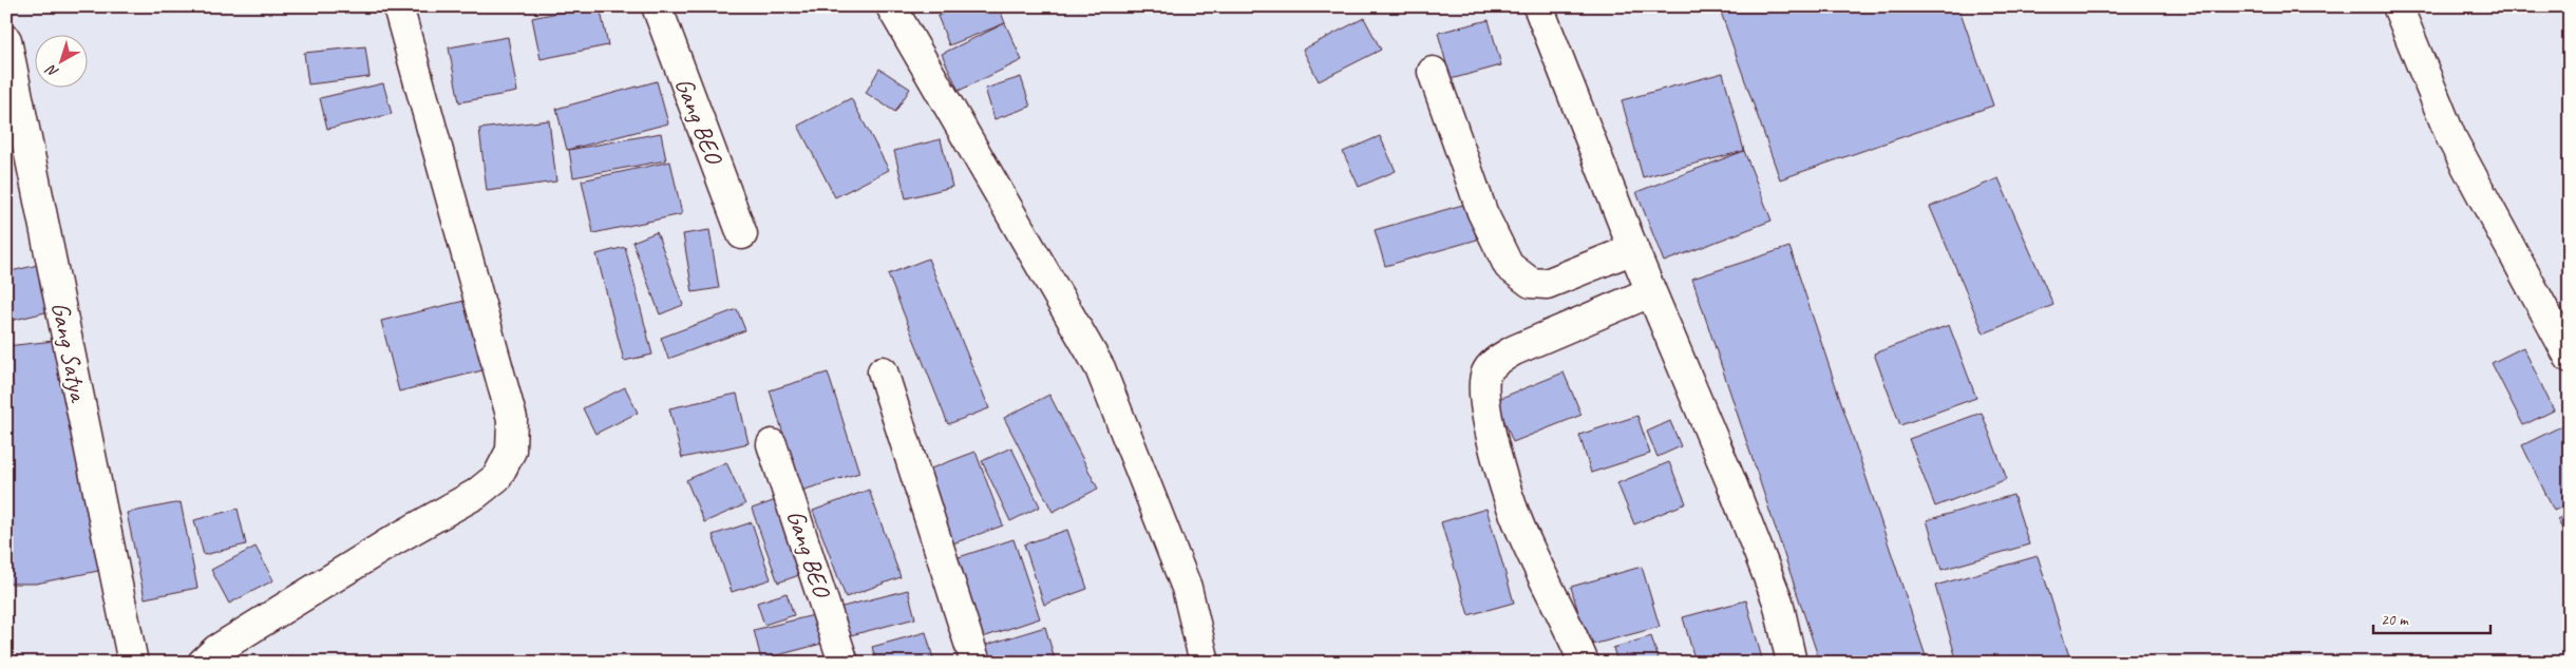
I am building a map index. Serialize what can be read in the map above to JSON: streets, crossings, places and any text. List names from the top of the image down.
{
  "streets": {
    "street": ["Gang BEO", "Gang Satya"]
  },
  "scale_bar": "20 m",
  "north": "bottom left"
}
